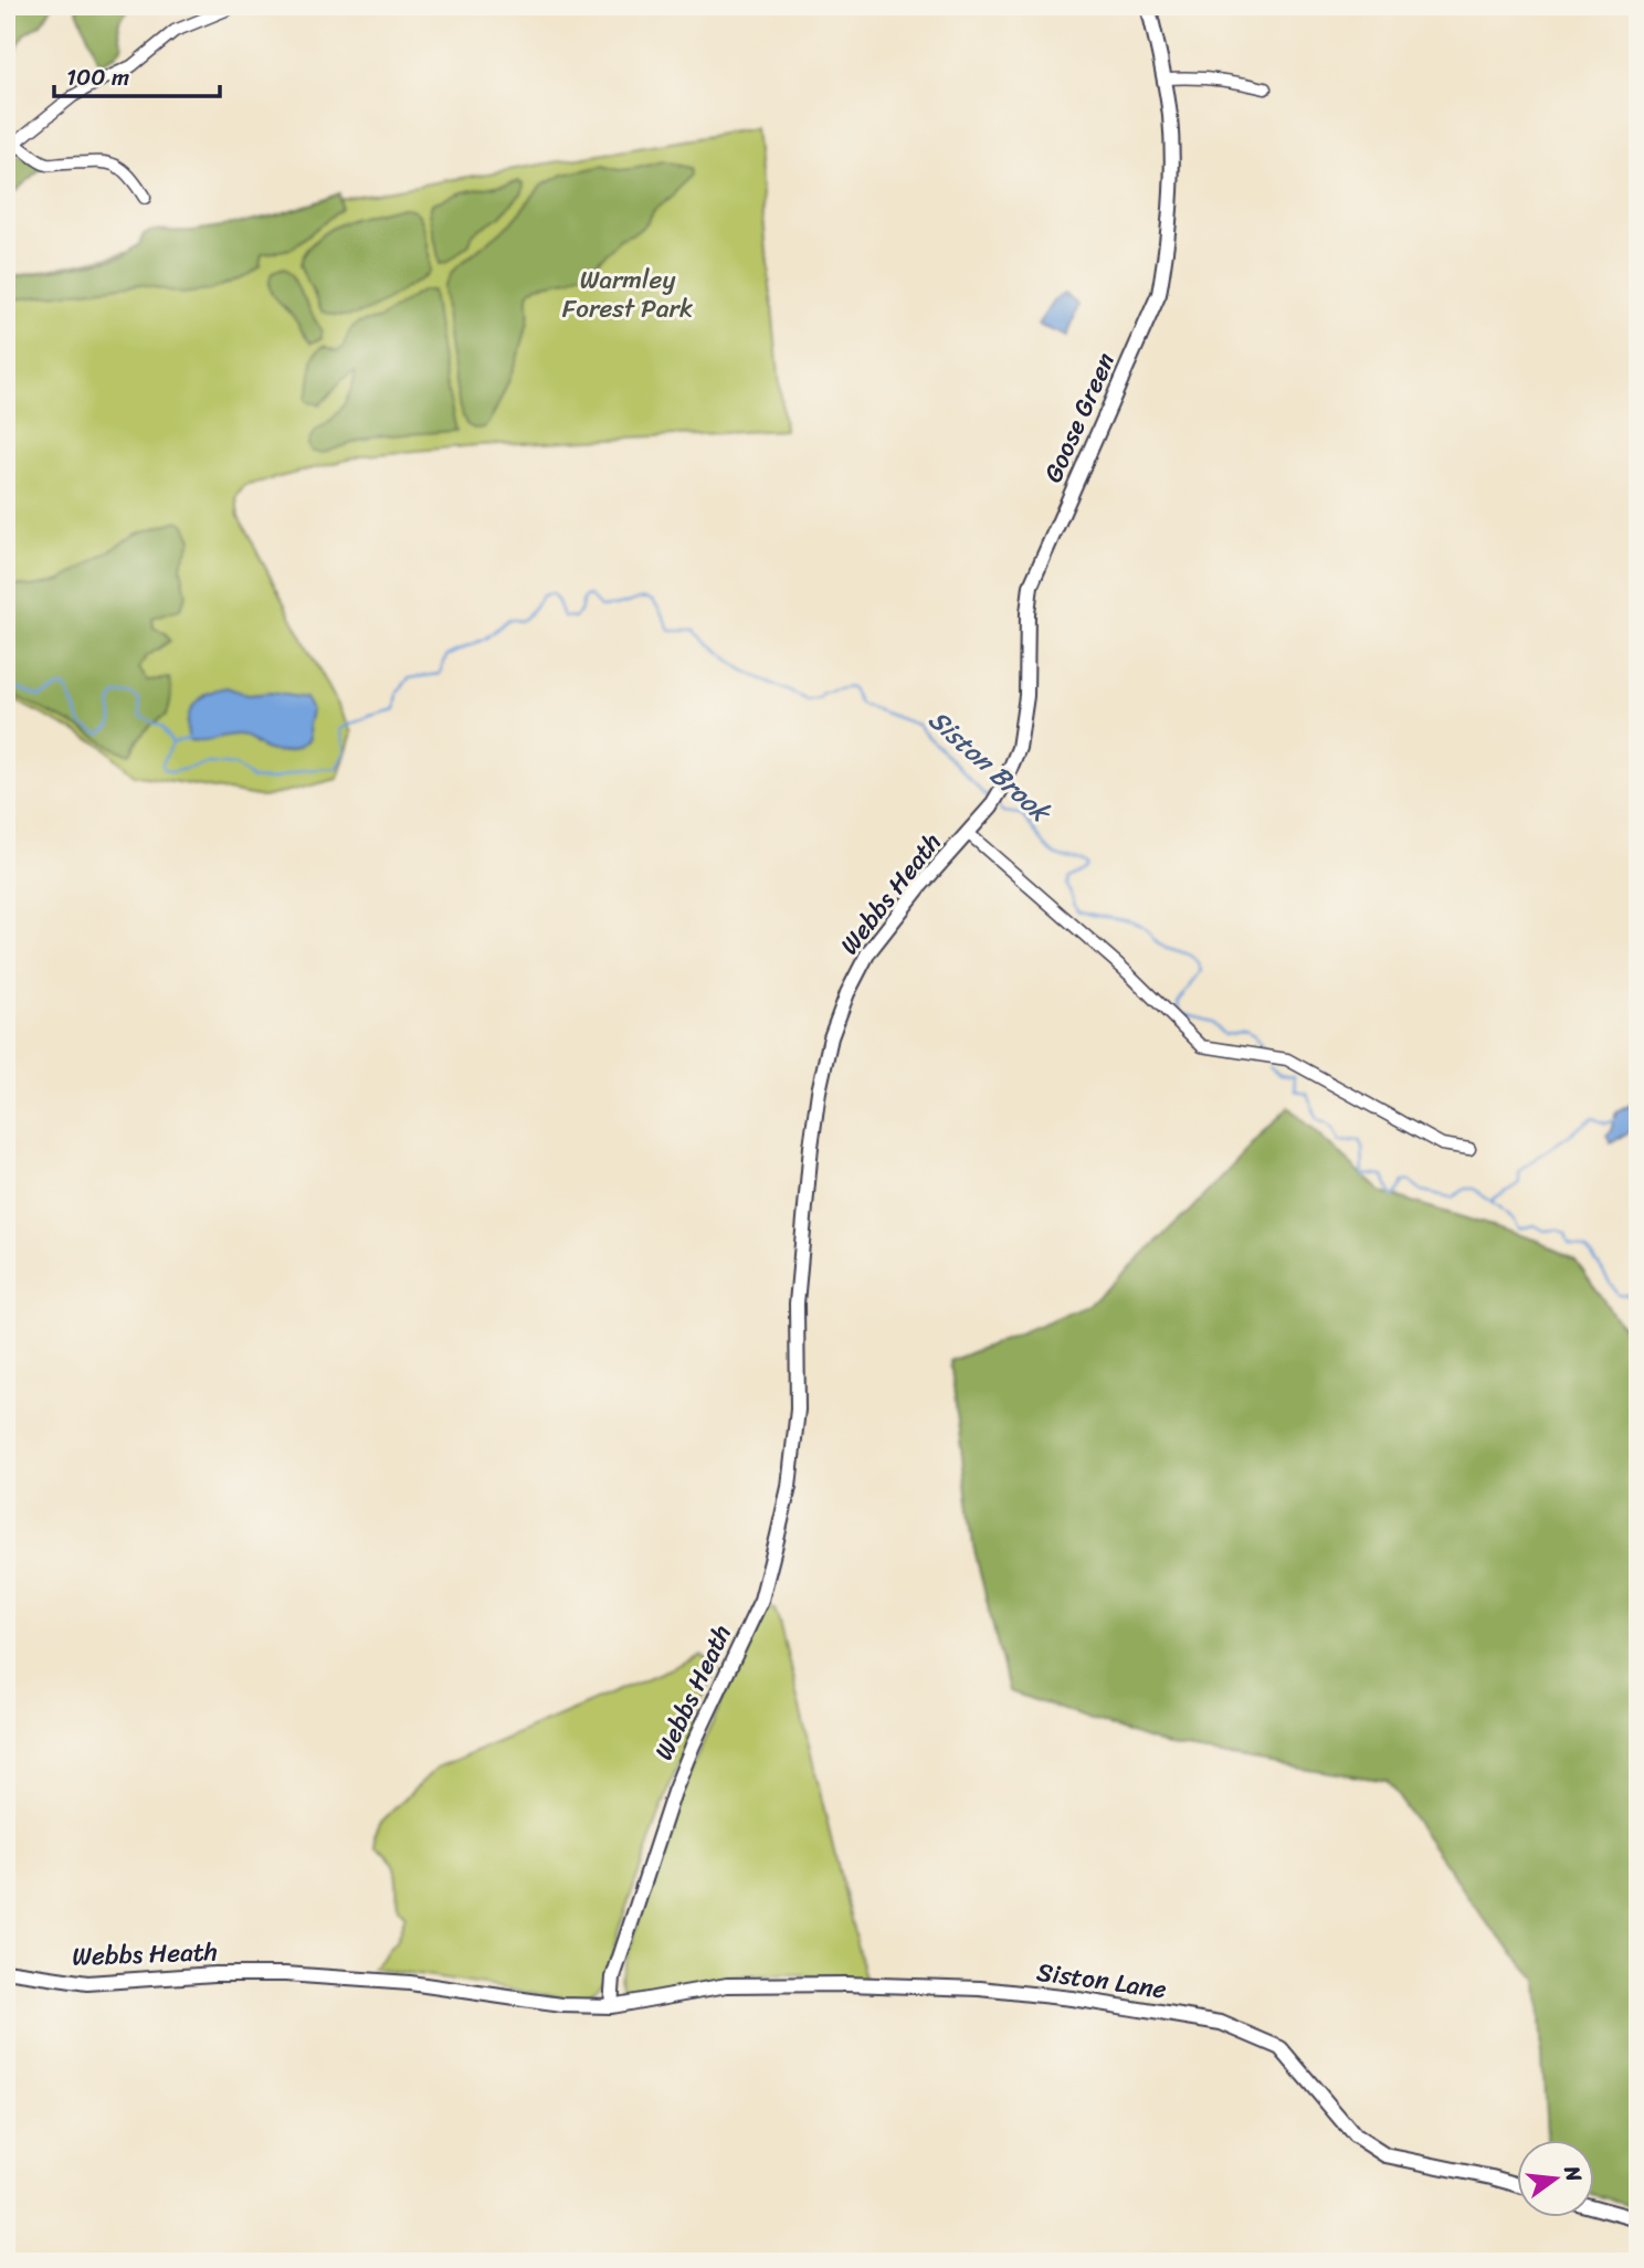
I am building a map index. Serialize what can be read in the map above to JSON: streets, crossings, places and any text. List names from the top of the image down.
{
  "streets": {
    "street": ["Goose Green", "Webbs Heath", "Siston Lane"]
  },
  "crossings": [
    ["Goose Green", "Webbs Heath"],
    ["Webbs Heath", "Siston Lane"]
  ],
  "water": ["Siston Brook"],
  "parks": ["Warmley Forest Park"],
  "scale_bar": "100 m",
  "north": "right"
}
